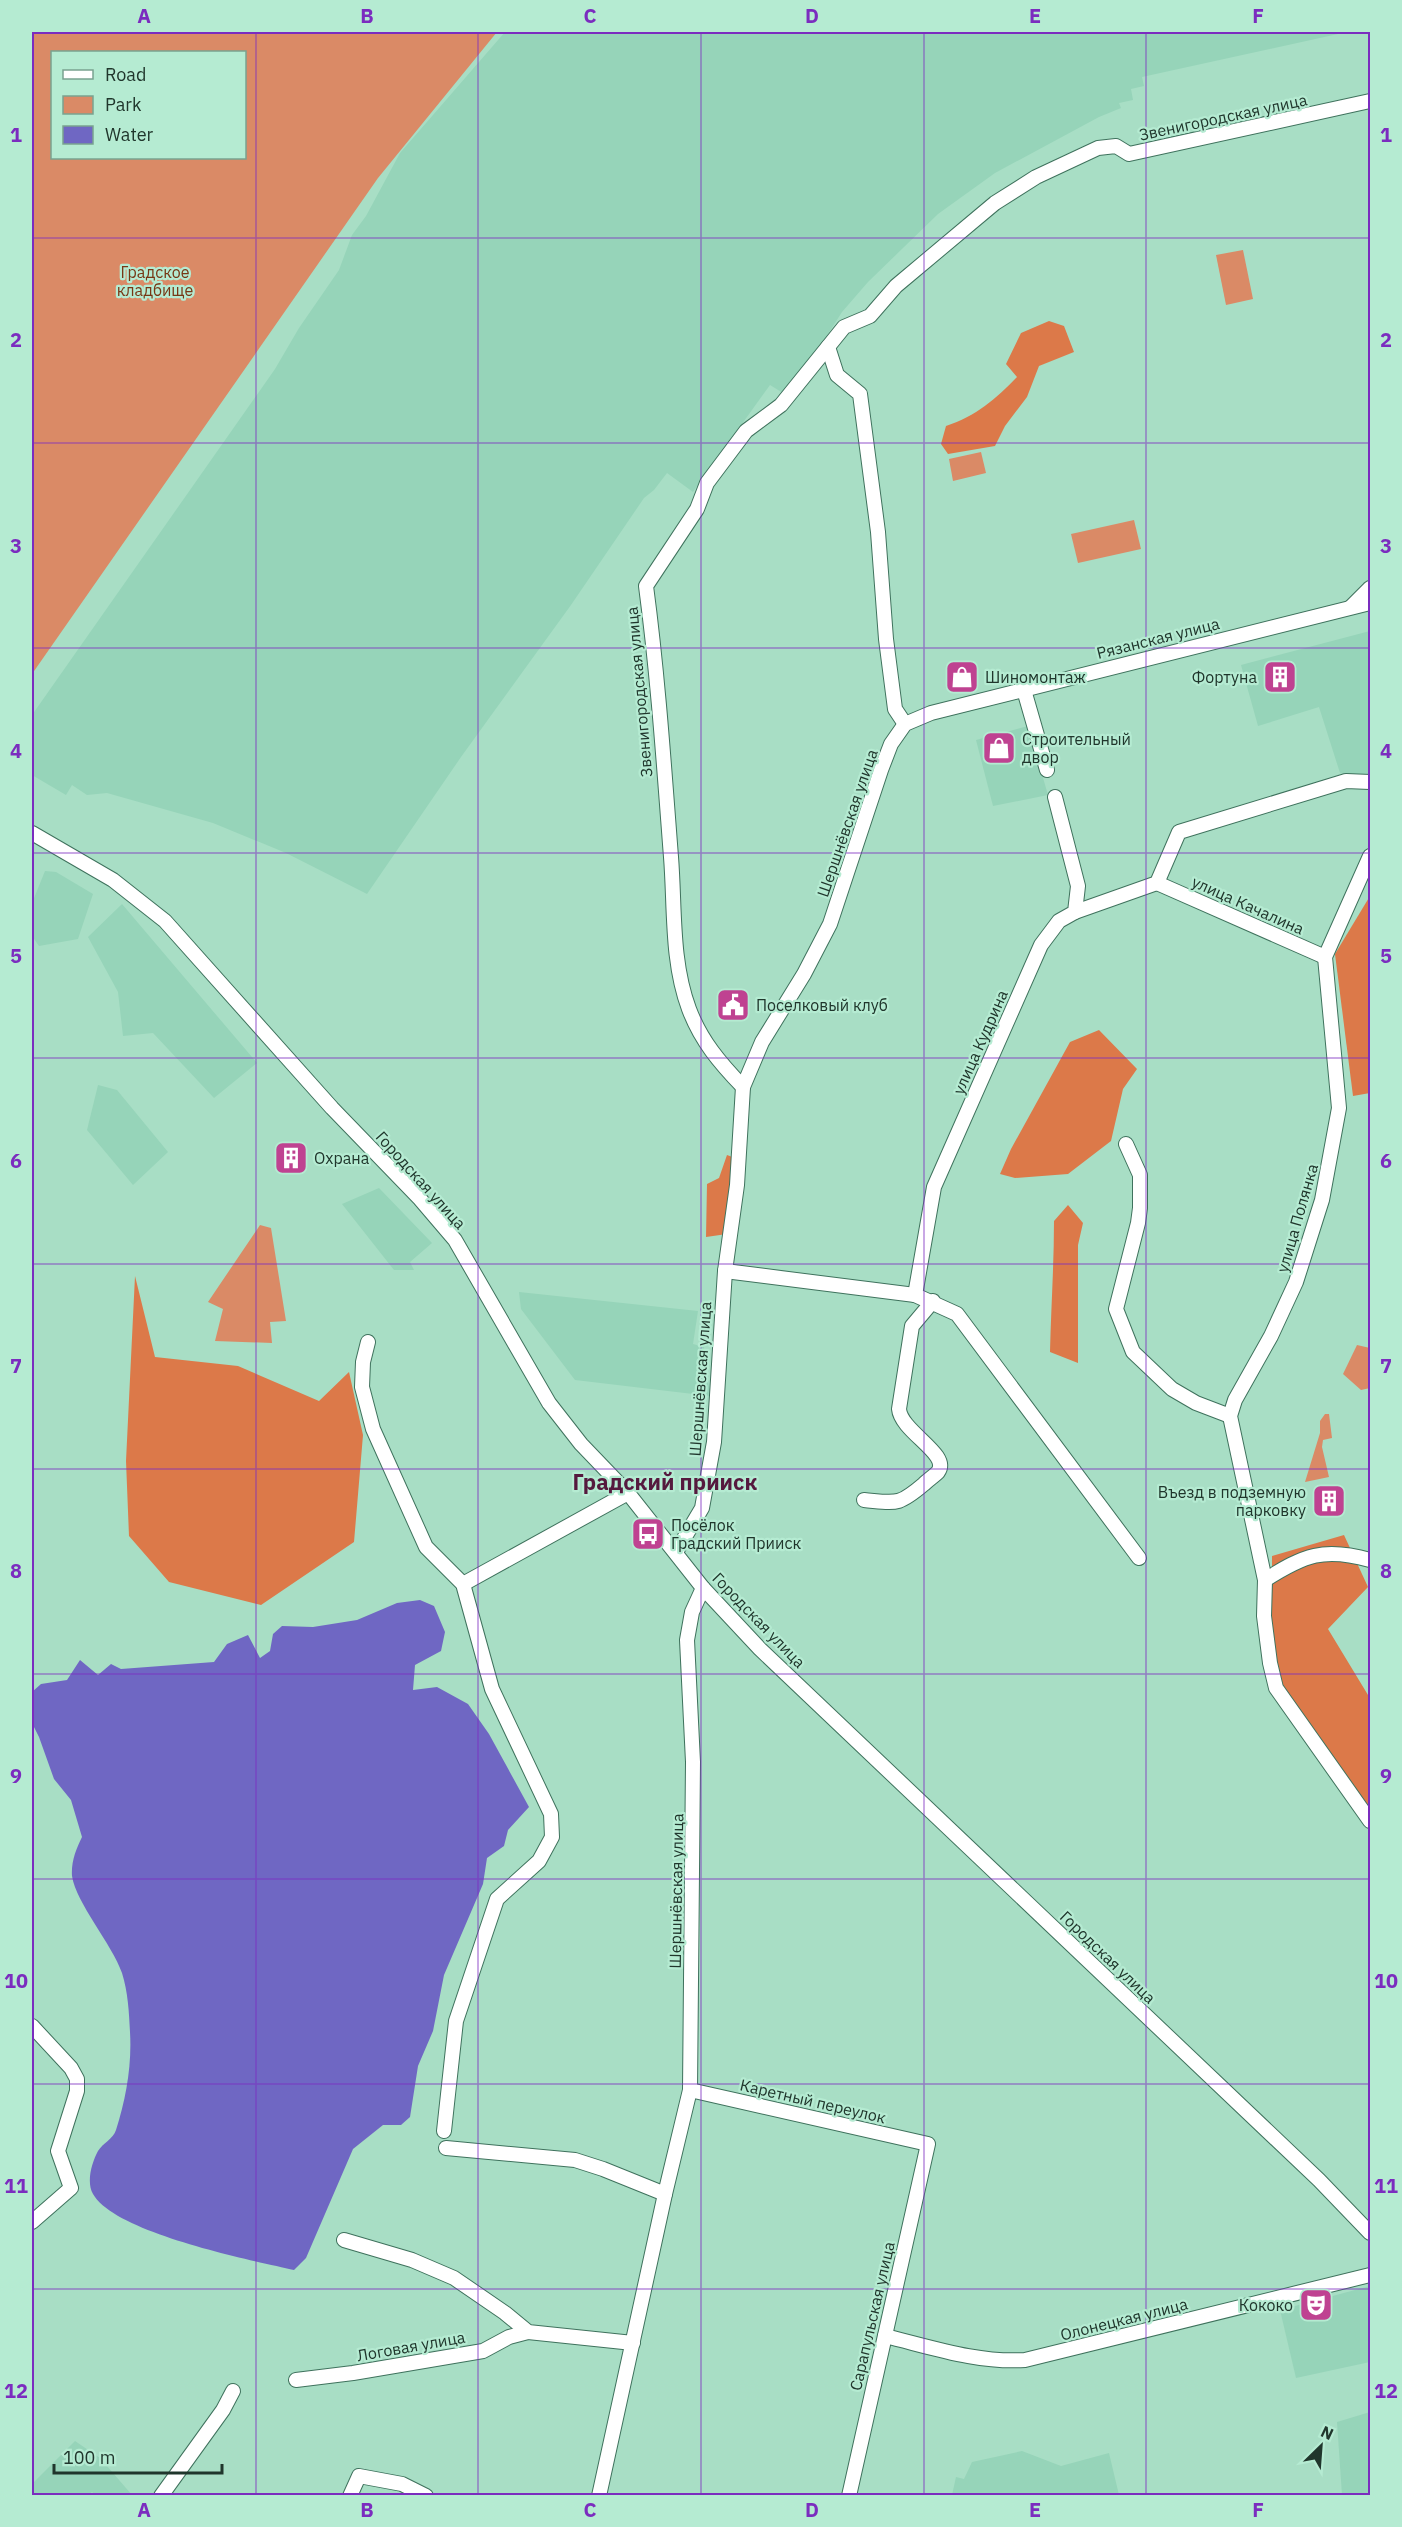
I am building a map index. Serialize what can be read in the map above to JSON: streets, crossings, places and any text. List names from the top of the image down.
{
  "streets": {
    "street": [
      "Звенигородская улица",
      "Рязанская улица",
      "Шершнёвская улица",
      "улица Качалина",
      "улица Кудрина",
      "Городская улица",
      "улица Полянка",
      "Каретный переулок",
      "Сарапульская улица",
      "Олонецкая улица",
      "Логовая улица"
    ]
  },
  "crossings": [
    ["Звенигородская улица", "Шершнёвская улица"],
    ["Рязанская улица", "Шершнёвская улица"],
    ["Шершнёвская улица", "Городская улица"],
    ["Шершнёвская улица", "Каретный переулок"],
    ["улица Качалина", "улица Полянка"],
    ["Каретный переулок", "Сарапульская улица"],
    ["Сарапульская улица", "Олонецкая улица"]
  ],
  "districts": ["Градский прииск"],
  "parks": ["Градское кладбище"],
  "places": {
    "shop": ["Шиномонтаж", "Строительный двор"],
    "building": ["Фортуна", "Охрана", "Въезд в подземную парковку"],
    "public building": ["Поселковый клуб"],
    "bus stop": ["Посёлок Градский Прииск"],
    "theatre": ["Кококо"]
  },
  "legend": ["Road", "Park", "Water"],
  "scale_bar": "100 m",
  "north": "top right",
  "grid": {
    "columns": [
      "A",
      "B",
      "C",
      "D",
      "E",
      "F"
    ],
    "rows": [
      "1",
      "2",
      "3",
      "4",
      "5",
      "6",
      "7",
      "8",
      "9",
      "10",
      "11",
      "12"
    ]
  }
}
